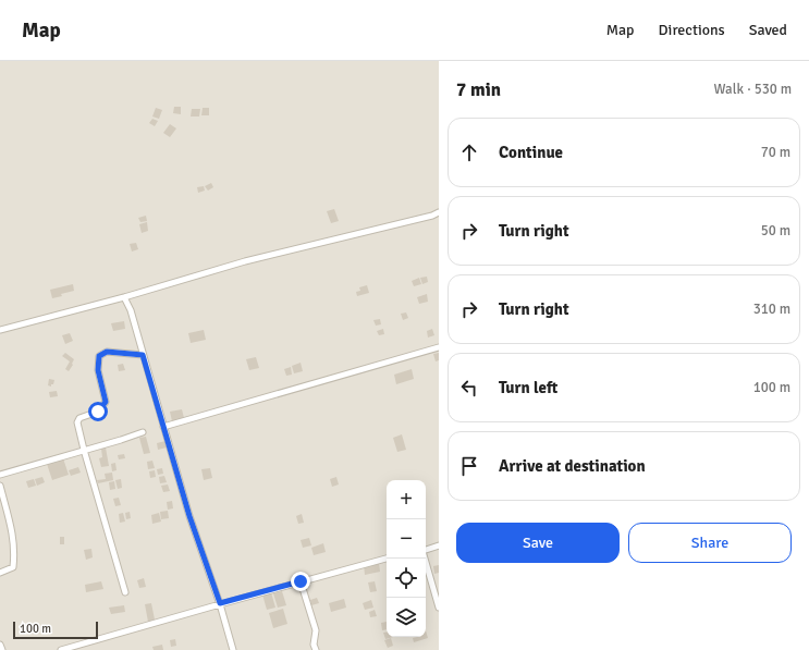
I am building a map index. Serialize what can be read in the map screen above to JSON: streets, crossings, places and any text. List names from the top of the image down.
{
  "scale_bar": "100 m",
  "page": {
    "header": "Map",
    "nav": ["Map", "Directions", "Saved"],
    "heading": ["7 min", "Walk · 530 m"],
    "list": [
      ["Continue", "70 m"],
      ["Turn right", "50 m"],
      ["Turn right", "310 m"],
      ["Turn left", "100 m"],
      "Arrive at destination"
    ],
    "map_buttons": ["+", "−"],
    "buttons": ["Save", "Share"],
    "scale": "100 m"
  }
}
